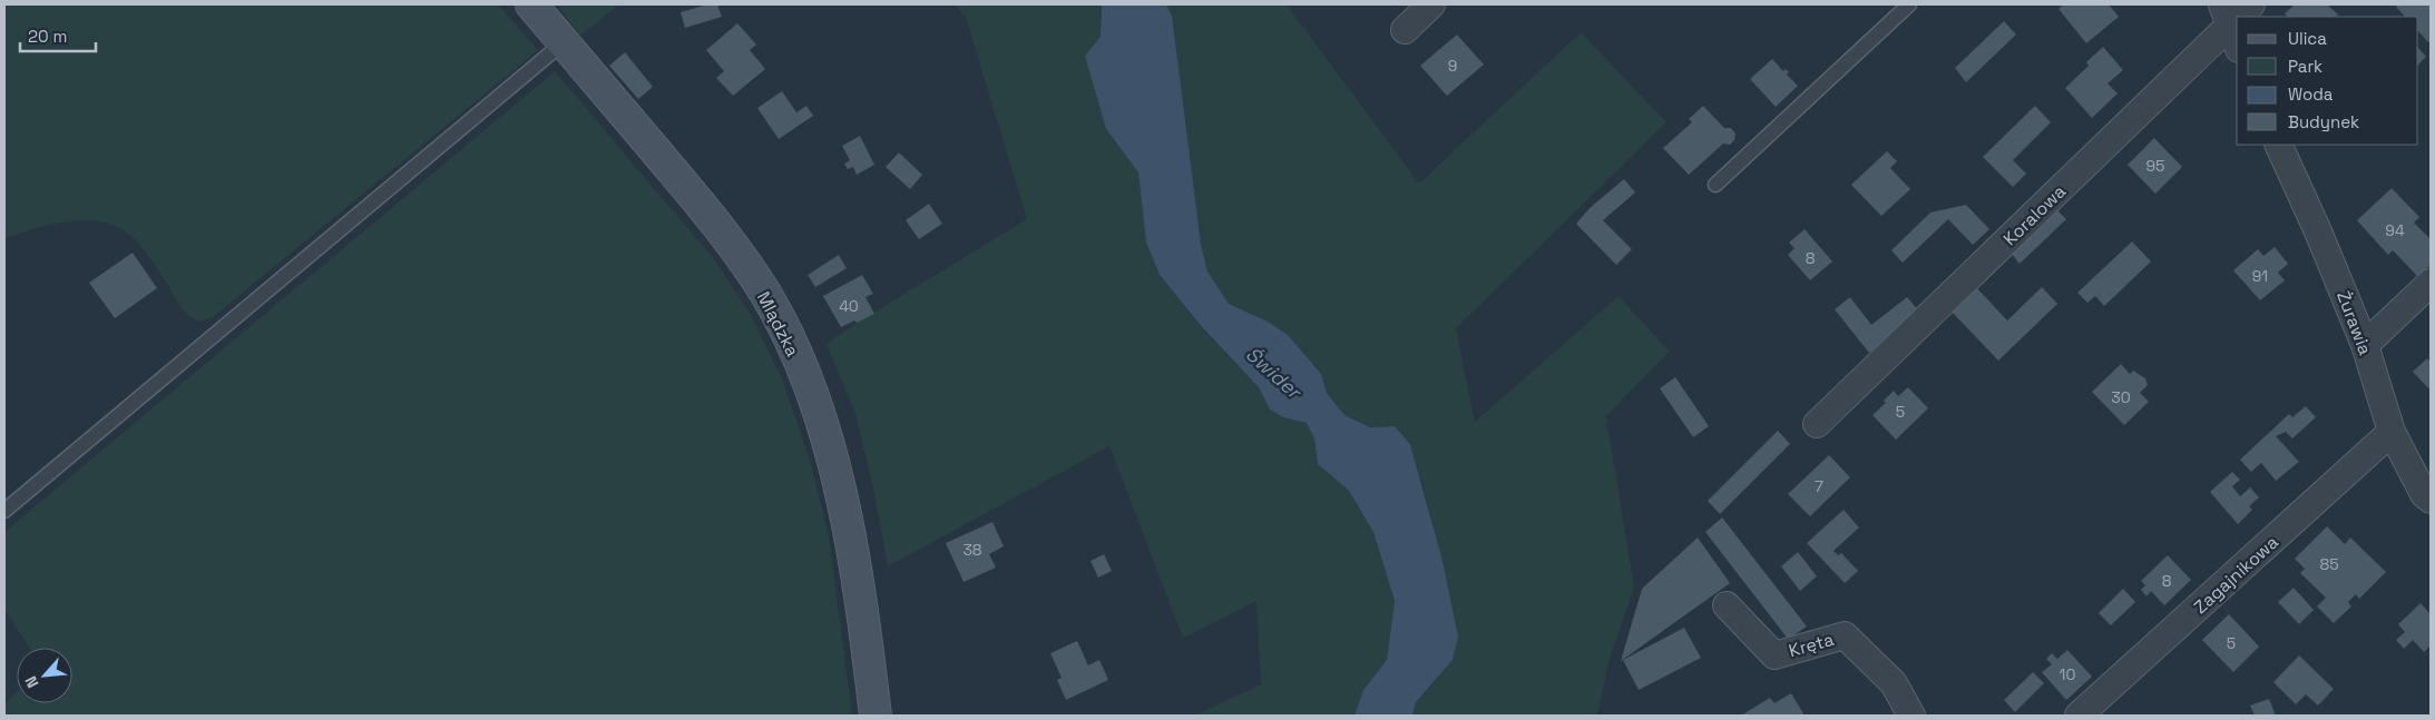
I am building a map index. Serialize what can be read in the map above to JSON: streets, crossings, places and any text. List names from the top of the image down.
{
  "streets": {
    "street": [
      "Koralowa",
      "Żurawia",
      "Mlądzka",
      "Zagajnikowa",
      "Kręta"
    ]
  },
  "crossings": [
    ["Żurawia", "Zagajnikowa"]
  ],
  "water": ["Świder"],
  "house_numbers": [
    "9",
    "95",
    "94",
    "8",
    "91",
    "40",
    "30",
    "5",
    "7",
    "38",
    "85",
    "8",
    "5",
    "10"
  ],
  "legend": [
    "Ulica",
    "Park",
    "Woda",
    "Budynek"
  ],
  "scale_bar": "20 m",
  "north": "bottom left"
}
